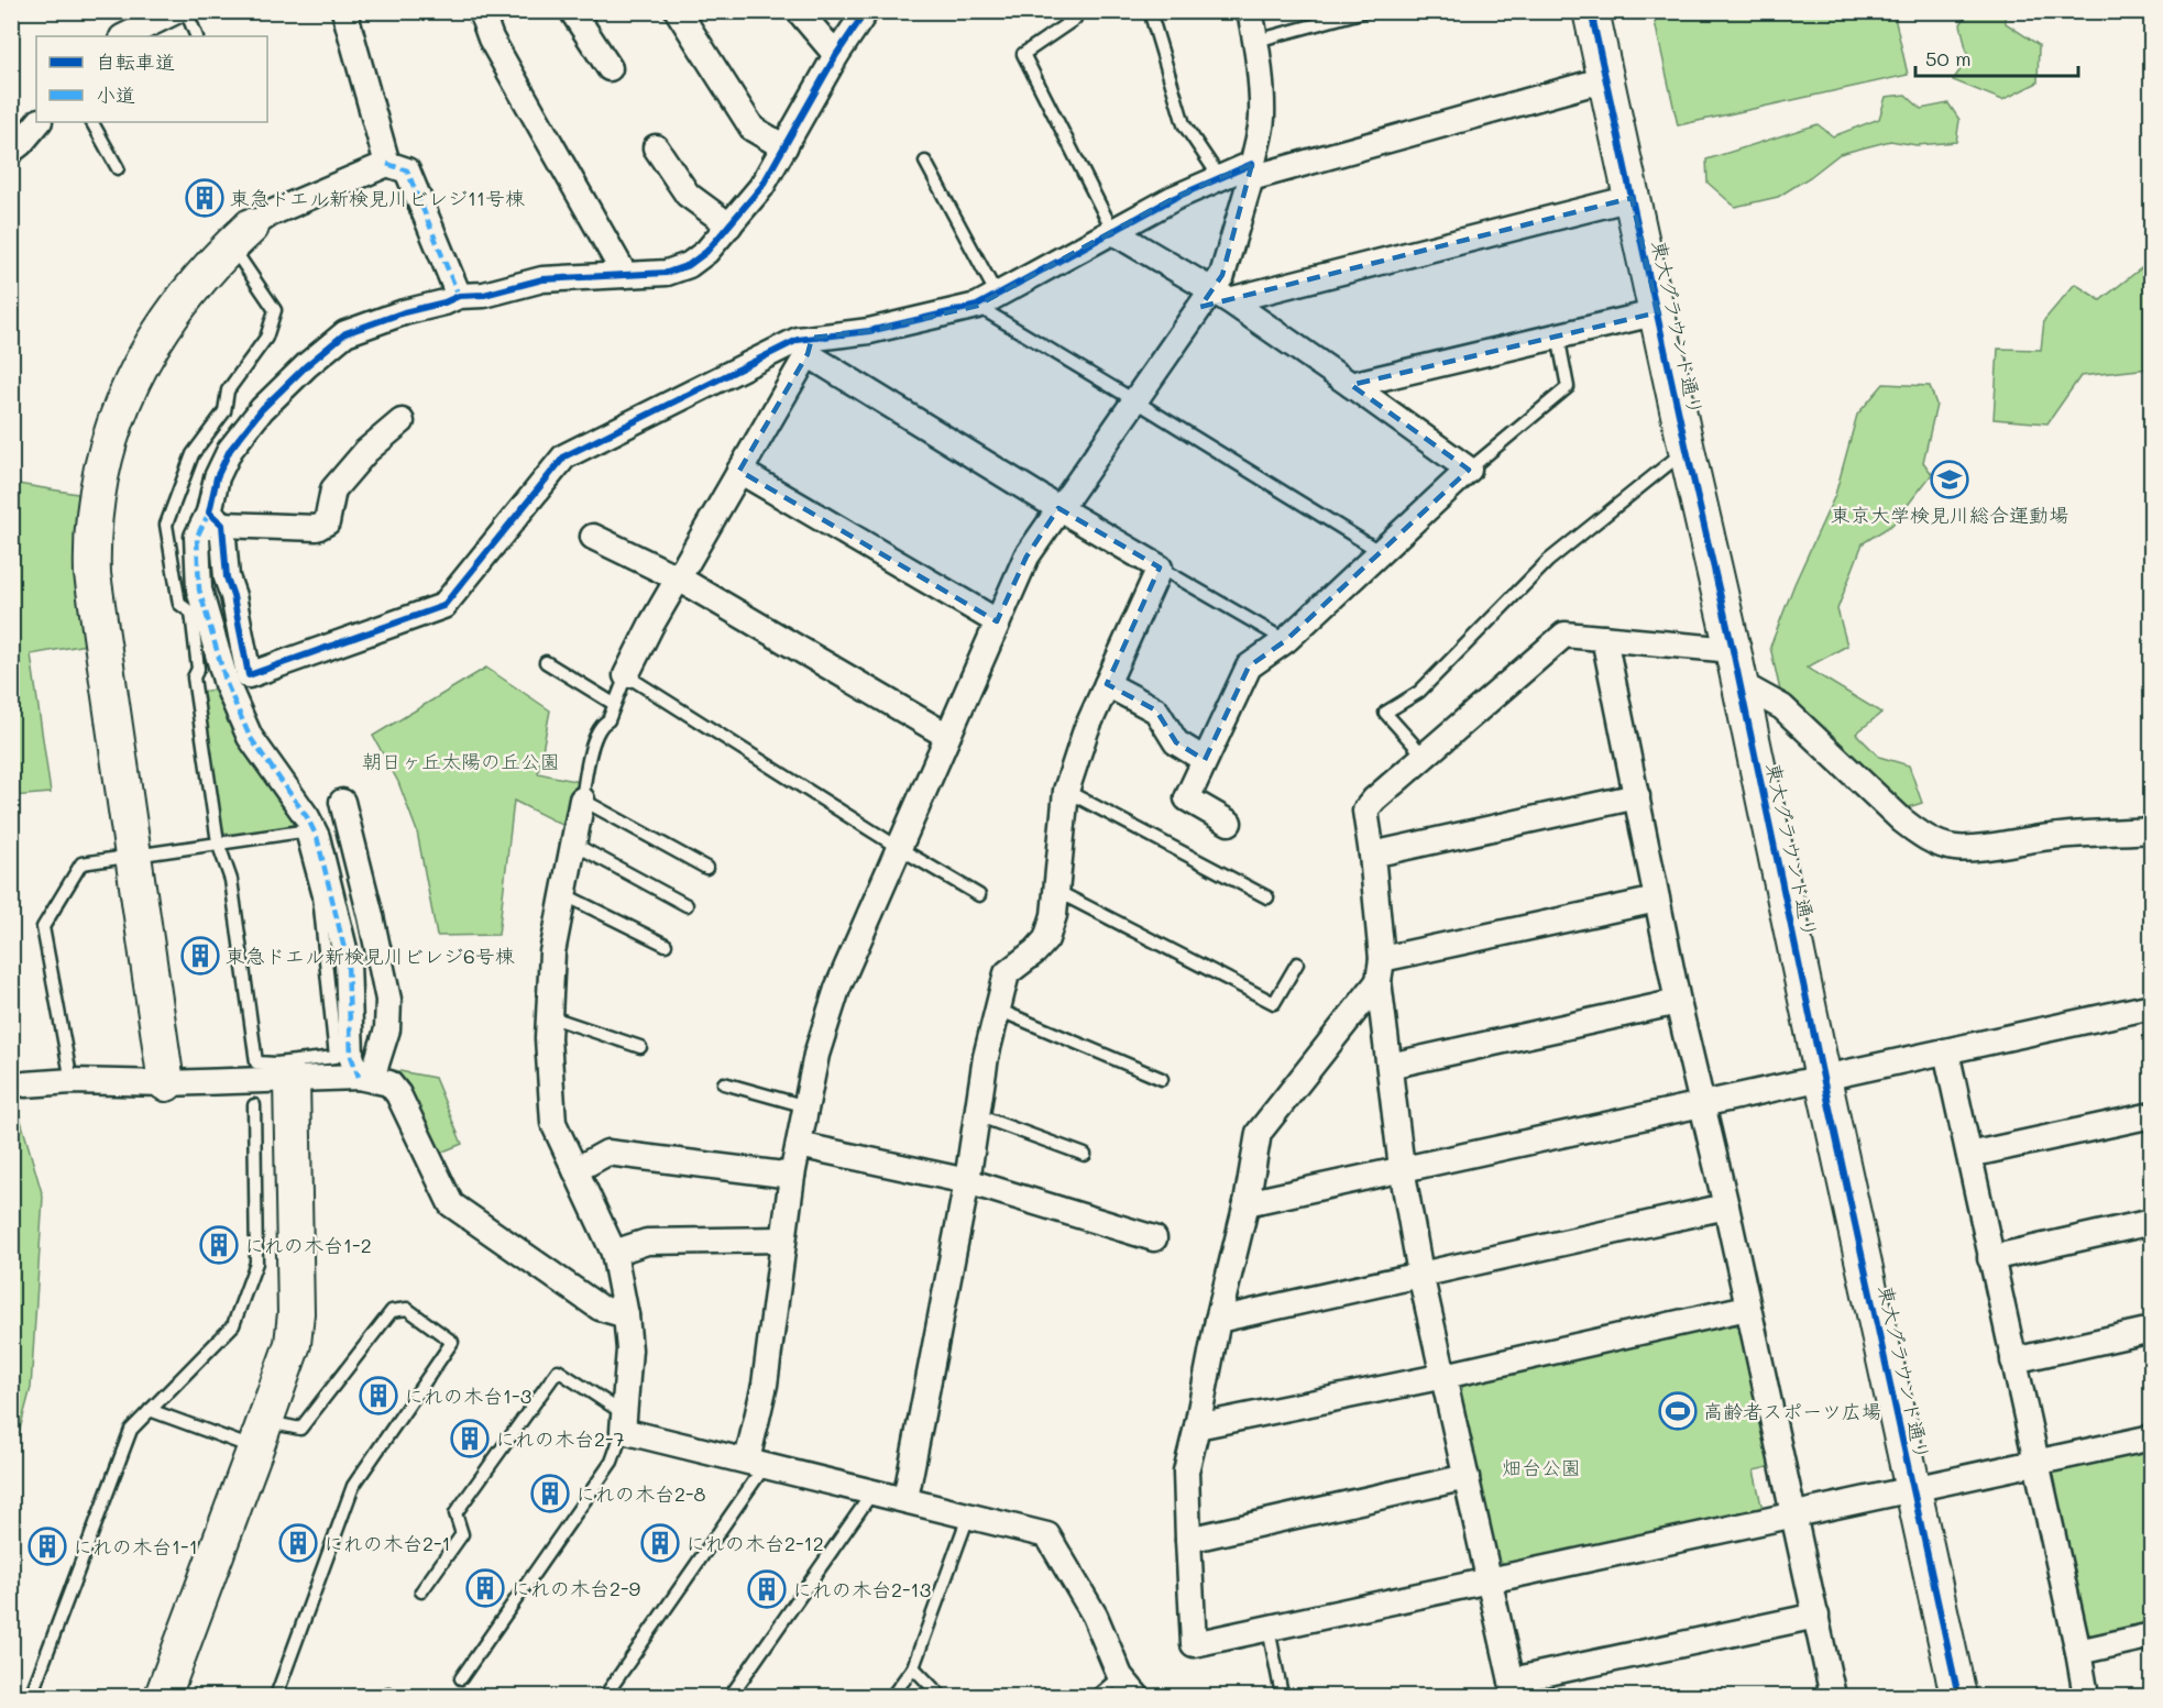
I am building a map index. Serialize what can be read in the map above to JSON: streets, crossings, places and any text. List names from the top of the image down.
{
  "streets": {
    "street": ["東大グラウンド通り"]
  },
  "parks": ["朝日ヶ丘太陽の丘公園", "畑台公園"],
  "places": {
    "building": [
      "東急ドエル新検見川ビレジ11号棟",
      "東急ドエル新検見川ビレジ6号棟",
      "にれの木台1-2",
      "にれの木台1-3",
      "にれの木台2-7",
      "にれの木台2-8",
      "にれの木台2-1",
      "にれの木台2-12",
      "にれの木台1-1",
      "にれの木台2-9",
      "にれの木台2-13"
    ],
    "school or university": ["東京大学検見川総合運動場"],
    "sports": ["高齢者スポーツ広場"]
  },
  "legend": ["自転車道", "小道"],
  "scale_bar": "50 m"
}
